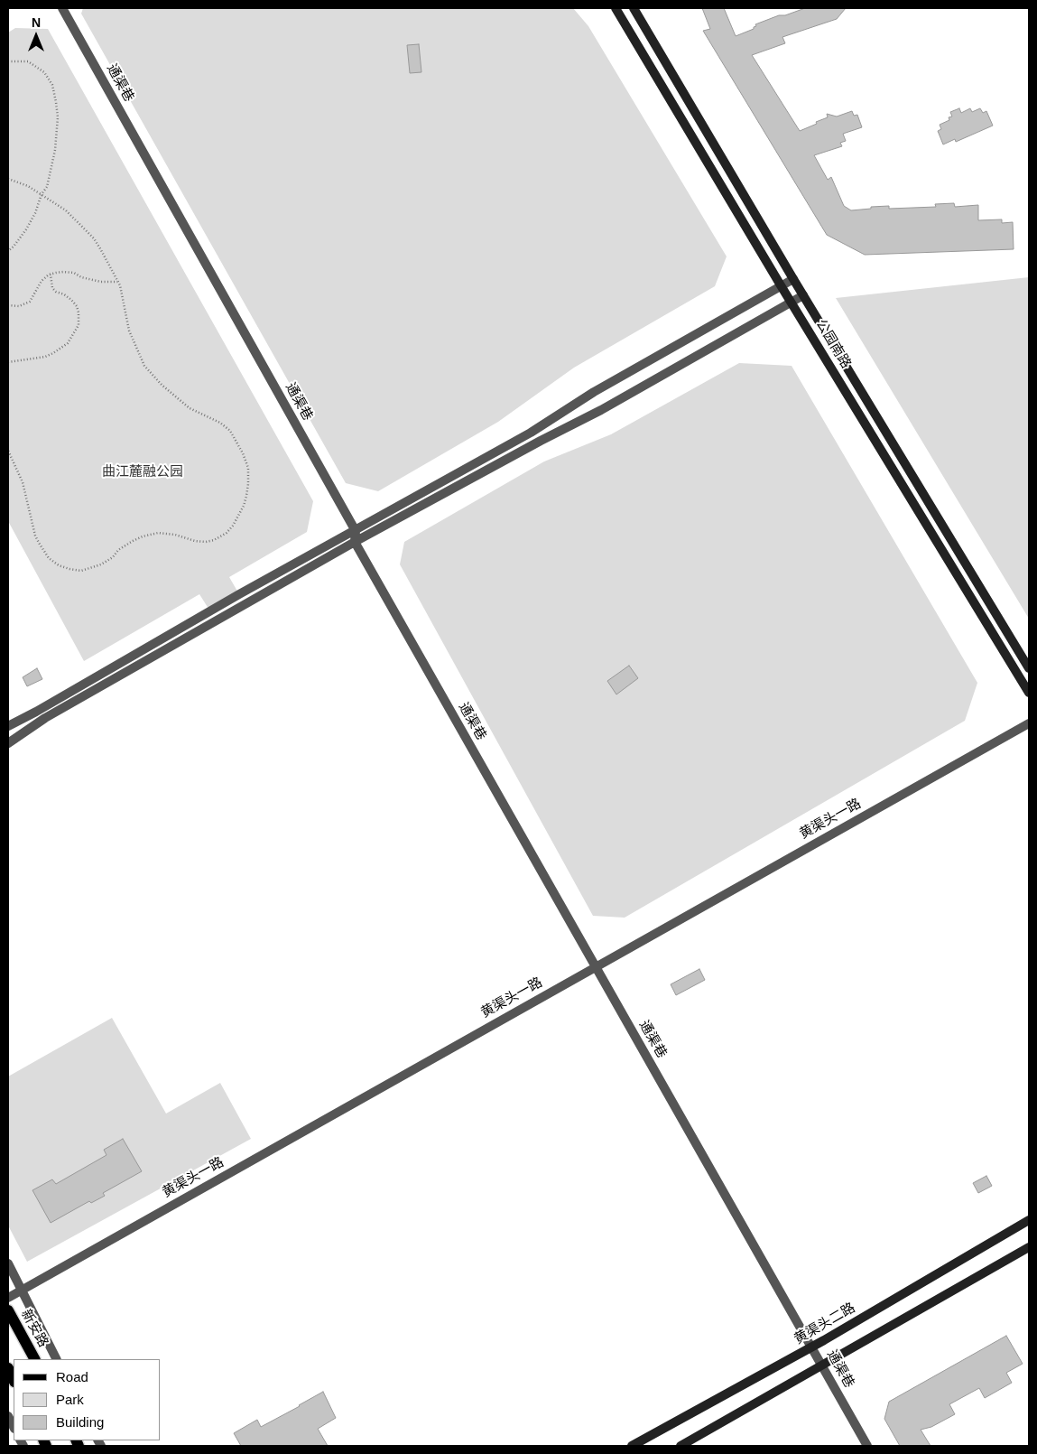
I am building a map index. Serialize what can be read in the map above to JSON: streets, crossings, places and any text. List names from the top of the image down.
{
  "streets": {
    "main road": ["公园南路", "黄渠头二路", "新安路"],
    "street": ["通渠巷", "黄渠头一路"]
  },
  "crossings": [
    ["通渠巷", "黄渠头一路"],
    ["通渠巷", "黄渠头二路"]
  ],
  "parks": ["曲江麓融公园"],
  "legend": ["Road", "Park", "Building"],
  "north": "top"
}
